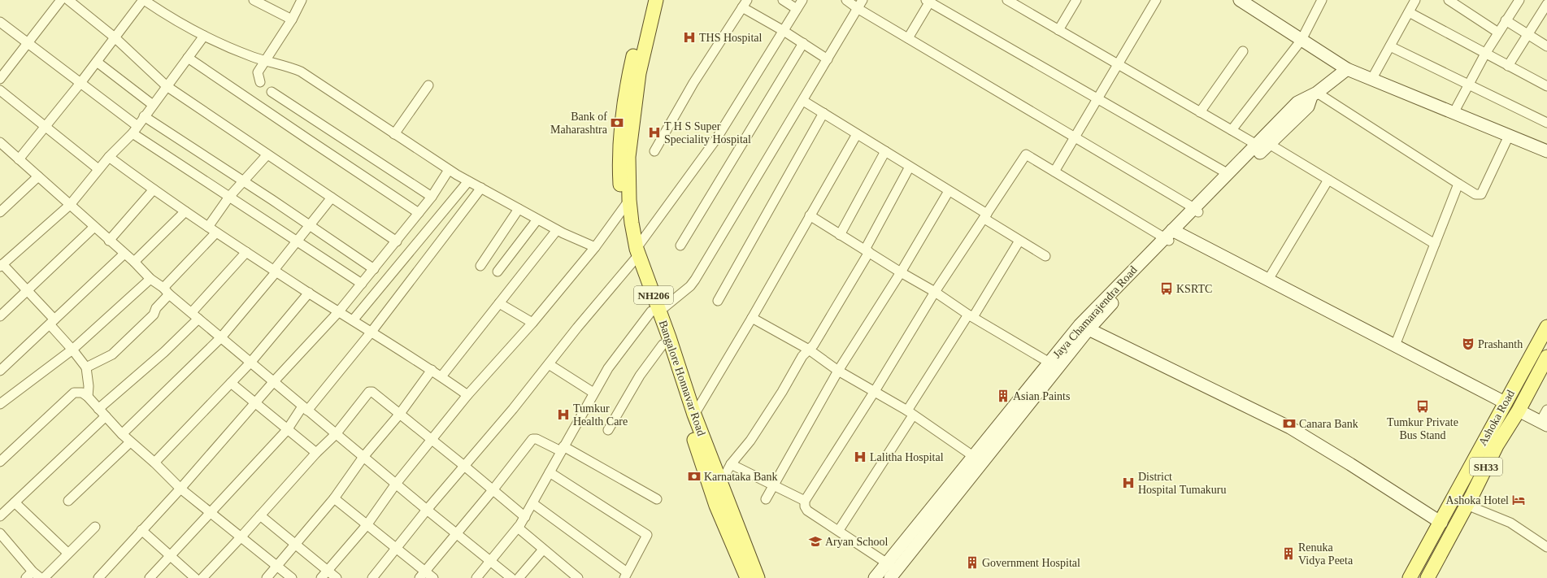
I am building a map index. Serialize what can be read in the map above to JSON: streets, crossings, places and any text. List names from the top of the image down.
{
  "streets": {
    "main road": [
      "NH206",
      "Jaya Chamarajendra Road",
      "Bangalore Honnavar Road",
      "Ashoka Road",
      "SH33"
    ]
  },
  "crossings": [
    ["NH206", "Bangalore Honnavar Road"]
  ],
  "places": {
    "hospital": [
      "THS Hospital",
      "T H S Super Speciality Hospital",
      "Tumkur Health Care",
      "Lalitha Hospital",
      "District Hospital Tumakuru"
    ],
    "bank": ["Bank of Maharashtra", "Canara Bank", "Karnataka Bank"],
    "bus stop": ["KSRTC", "Tumkur Private Bus Stand"],
    "theatre": ["Prashanth"],
    "building": ["Asian Paints", "Renuka Vidya Peeta", "Government Hospital"],
    "hotel": ["Ashoka Hotel"],
    "school or university": ["Aryan School"]
  }
}
